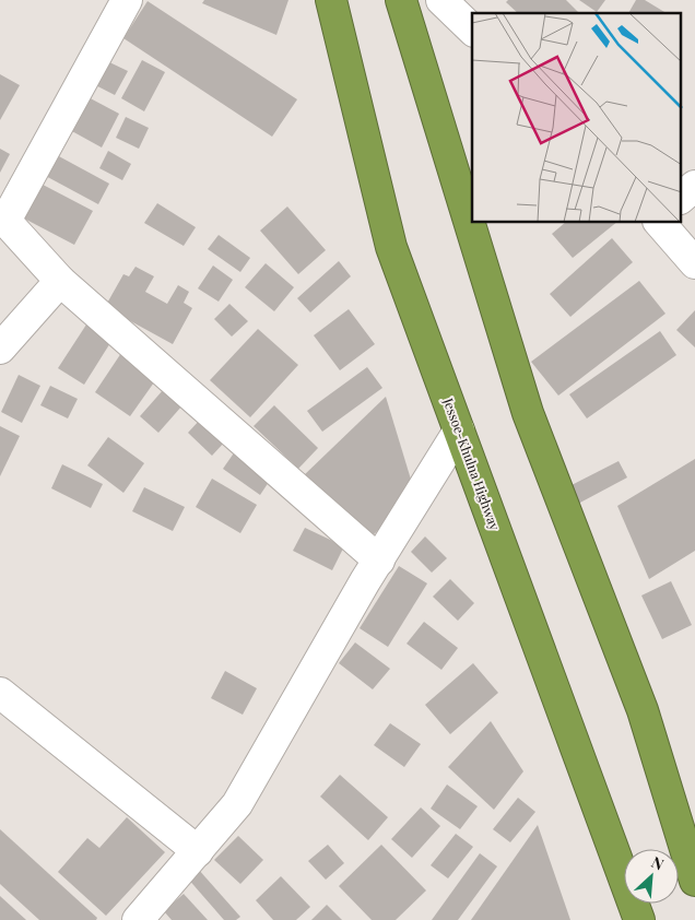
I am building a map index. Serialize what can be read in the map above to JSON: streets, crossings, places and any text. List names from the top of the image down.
{
  "streets": {
    "highway": ["Jessoe-Khulna Highway"]
  },
  "north": "top right"
}
